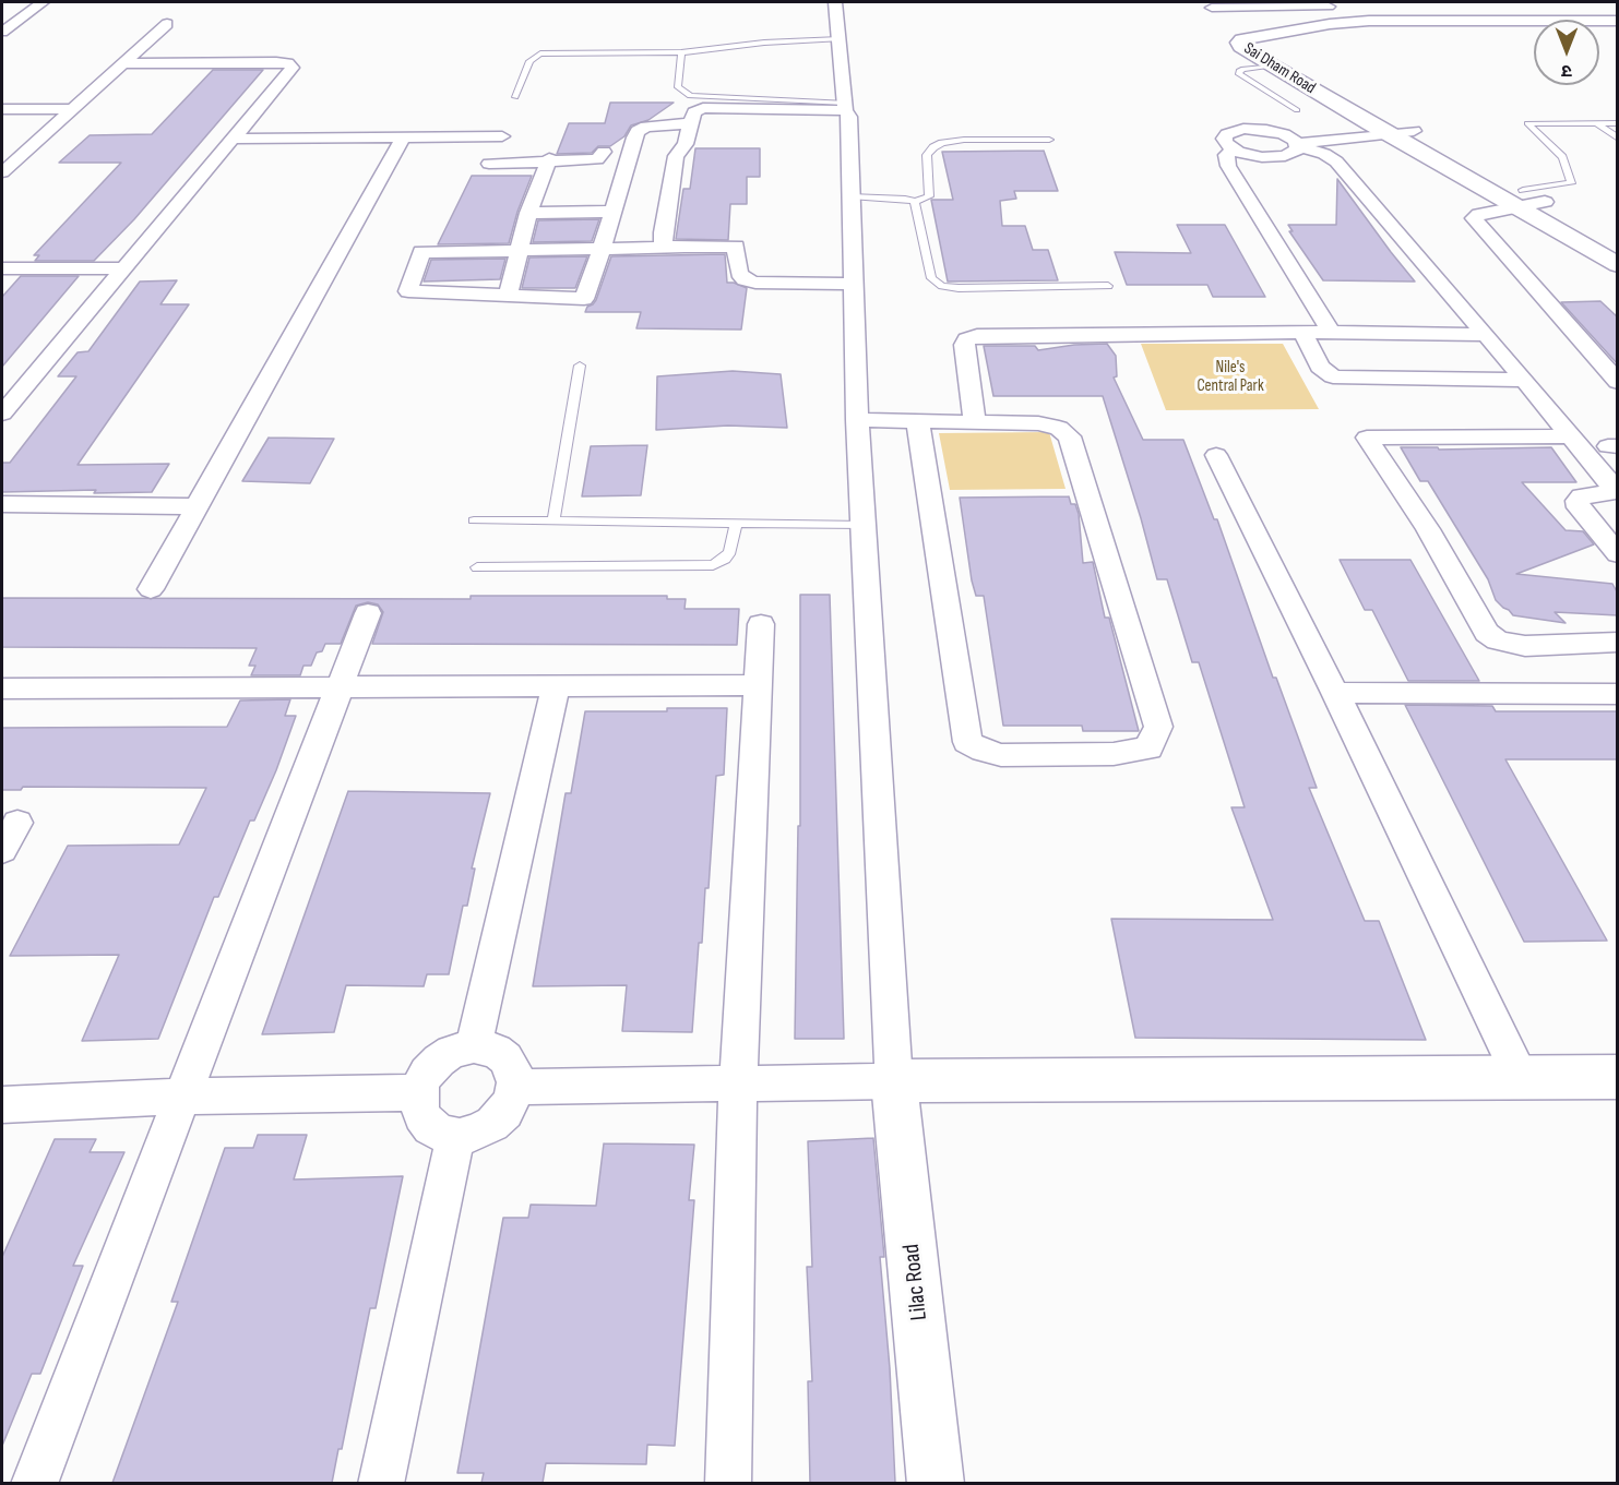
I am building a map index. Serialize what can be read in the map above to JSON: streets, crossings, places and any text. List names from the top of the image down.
{
  "streets": {
    "street": ["Sai Dham Road", "Lilac Road"]
  },
  "parks": ["Nile's Central Park"],
  "north": "bottom"
}
